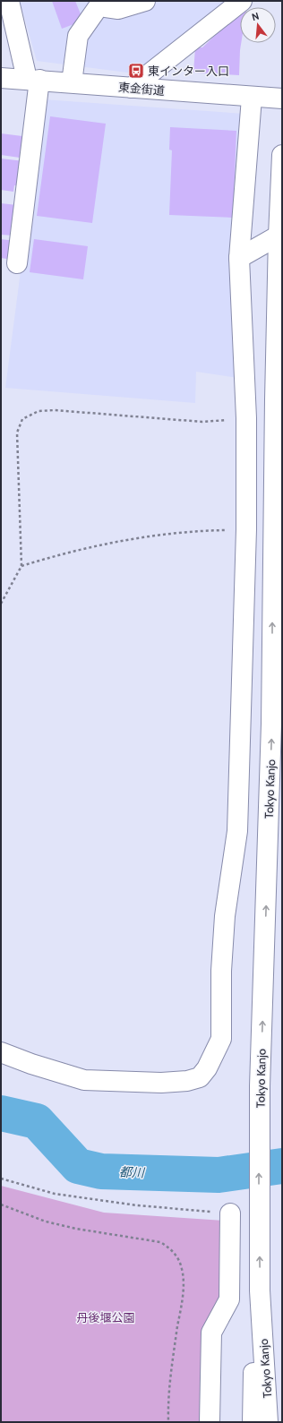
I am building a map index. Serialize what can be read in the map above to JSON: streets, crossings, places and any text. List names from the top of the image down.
{
  "streets": {
    "main road": ["東金街道", "Tokyo Kanjo"]
  },
  "water": ["都川"],
  "parks": ["丹後堰公園"],
  "places": {
    "bus stop": ["東インター入口"]
  },
  "north": "top"
}
